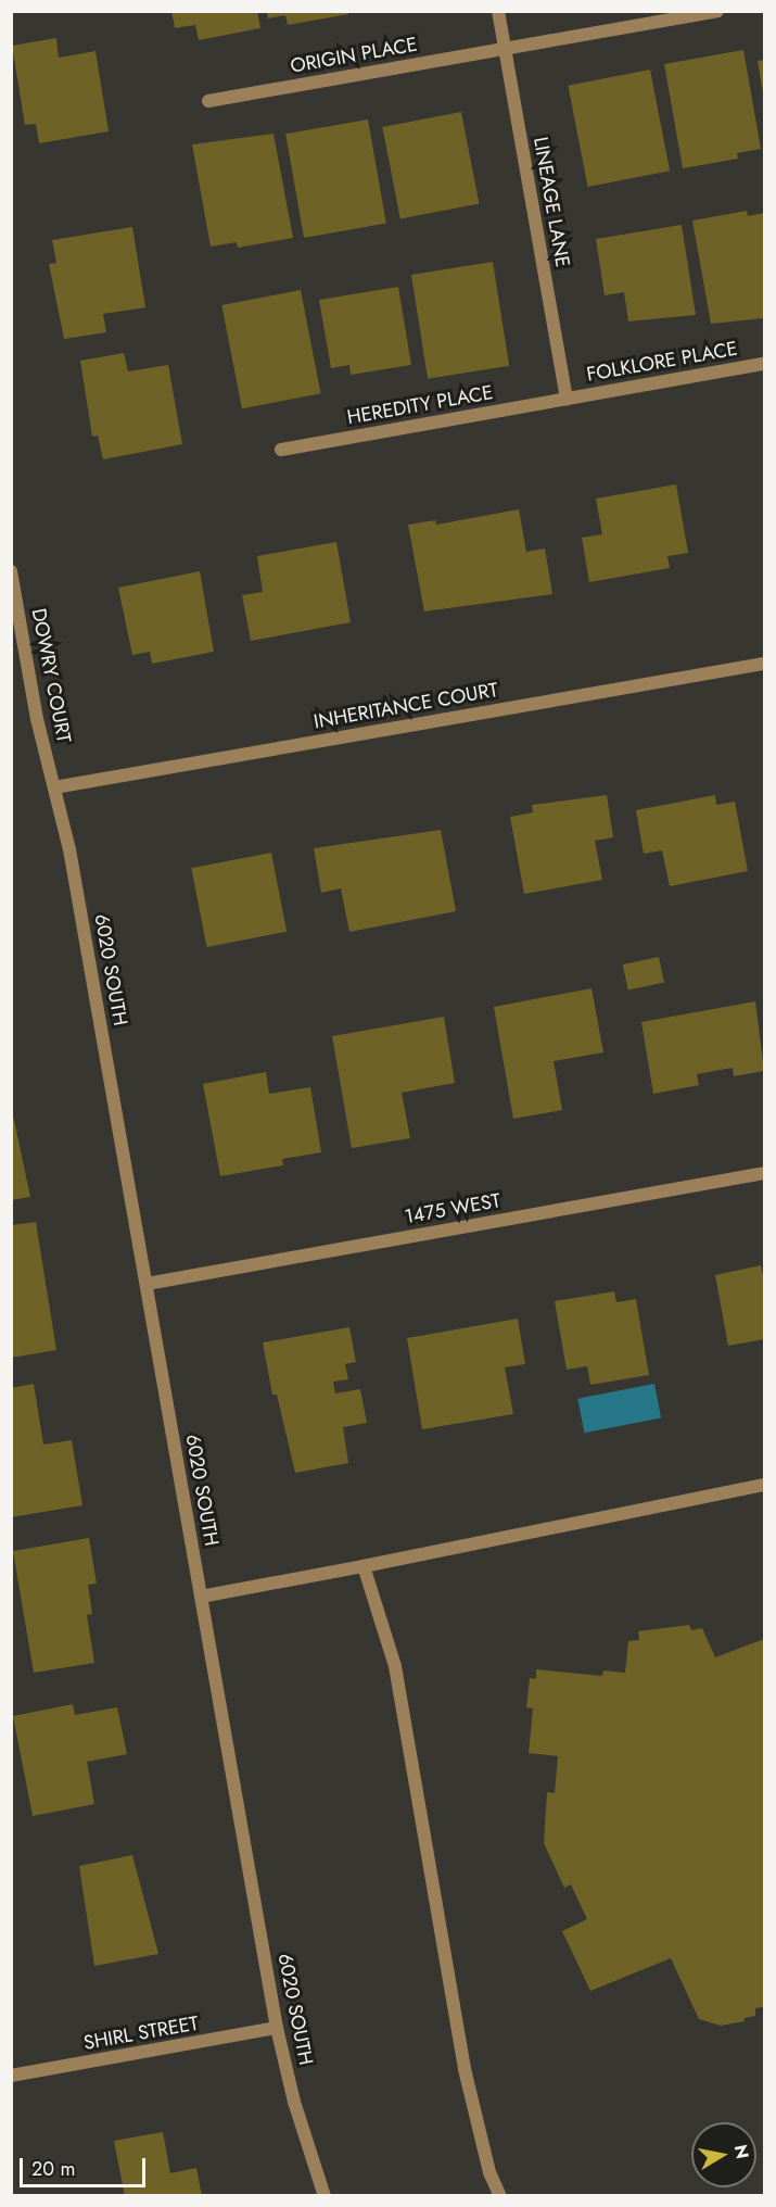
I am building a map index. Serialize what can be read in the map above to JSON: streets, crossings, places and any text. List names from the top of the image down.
{
  "streets": {
    "street": [
      "ORIGIN PLACE",
      "LINEAGE LANE",
      "FOLKLORE PLACE",
      "HEREDITY PLACE",
      "DOWRY COURT",
      "INHERITANCE COURT",
      "6020 SOUTH",
      "1475 WEST",
      "SHIRL STREET"
    ]
  },
  "crossings": [
    ["ORIGIN PLACE", "LINEAGE LANE"],
    ["LINEAGE LANE", "FOLKLORE PLACE"],
    ["LINEAGE LANE", "HEREDITY PLACE"],
    ["FOLKLORE PLACE", "HEREDITY PLACE"],
    ["DOWRY COURT", "INHERITANCE COURT"],
    ["DOWRY COURT", "6020 SOUTH"],
    ["INHERITANCE COURT", "6020 SOUTH"],
    ["6020 SOUTH", "1475 WEST"],
    ["6020 SOUTH", "SHIRL STREET"]
  ],
  "scale_bar": "20 m",
  "north": "right"
}
